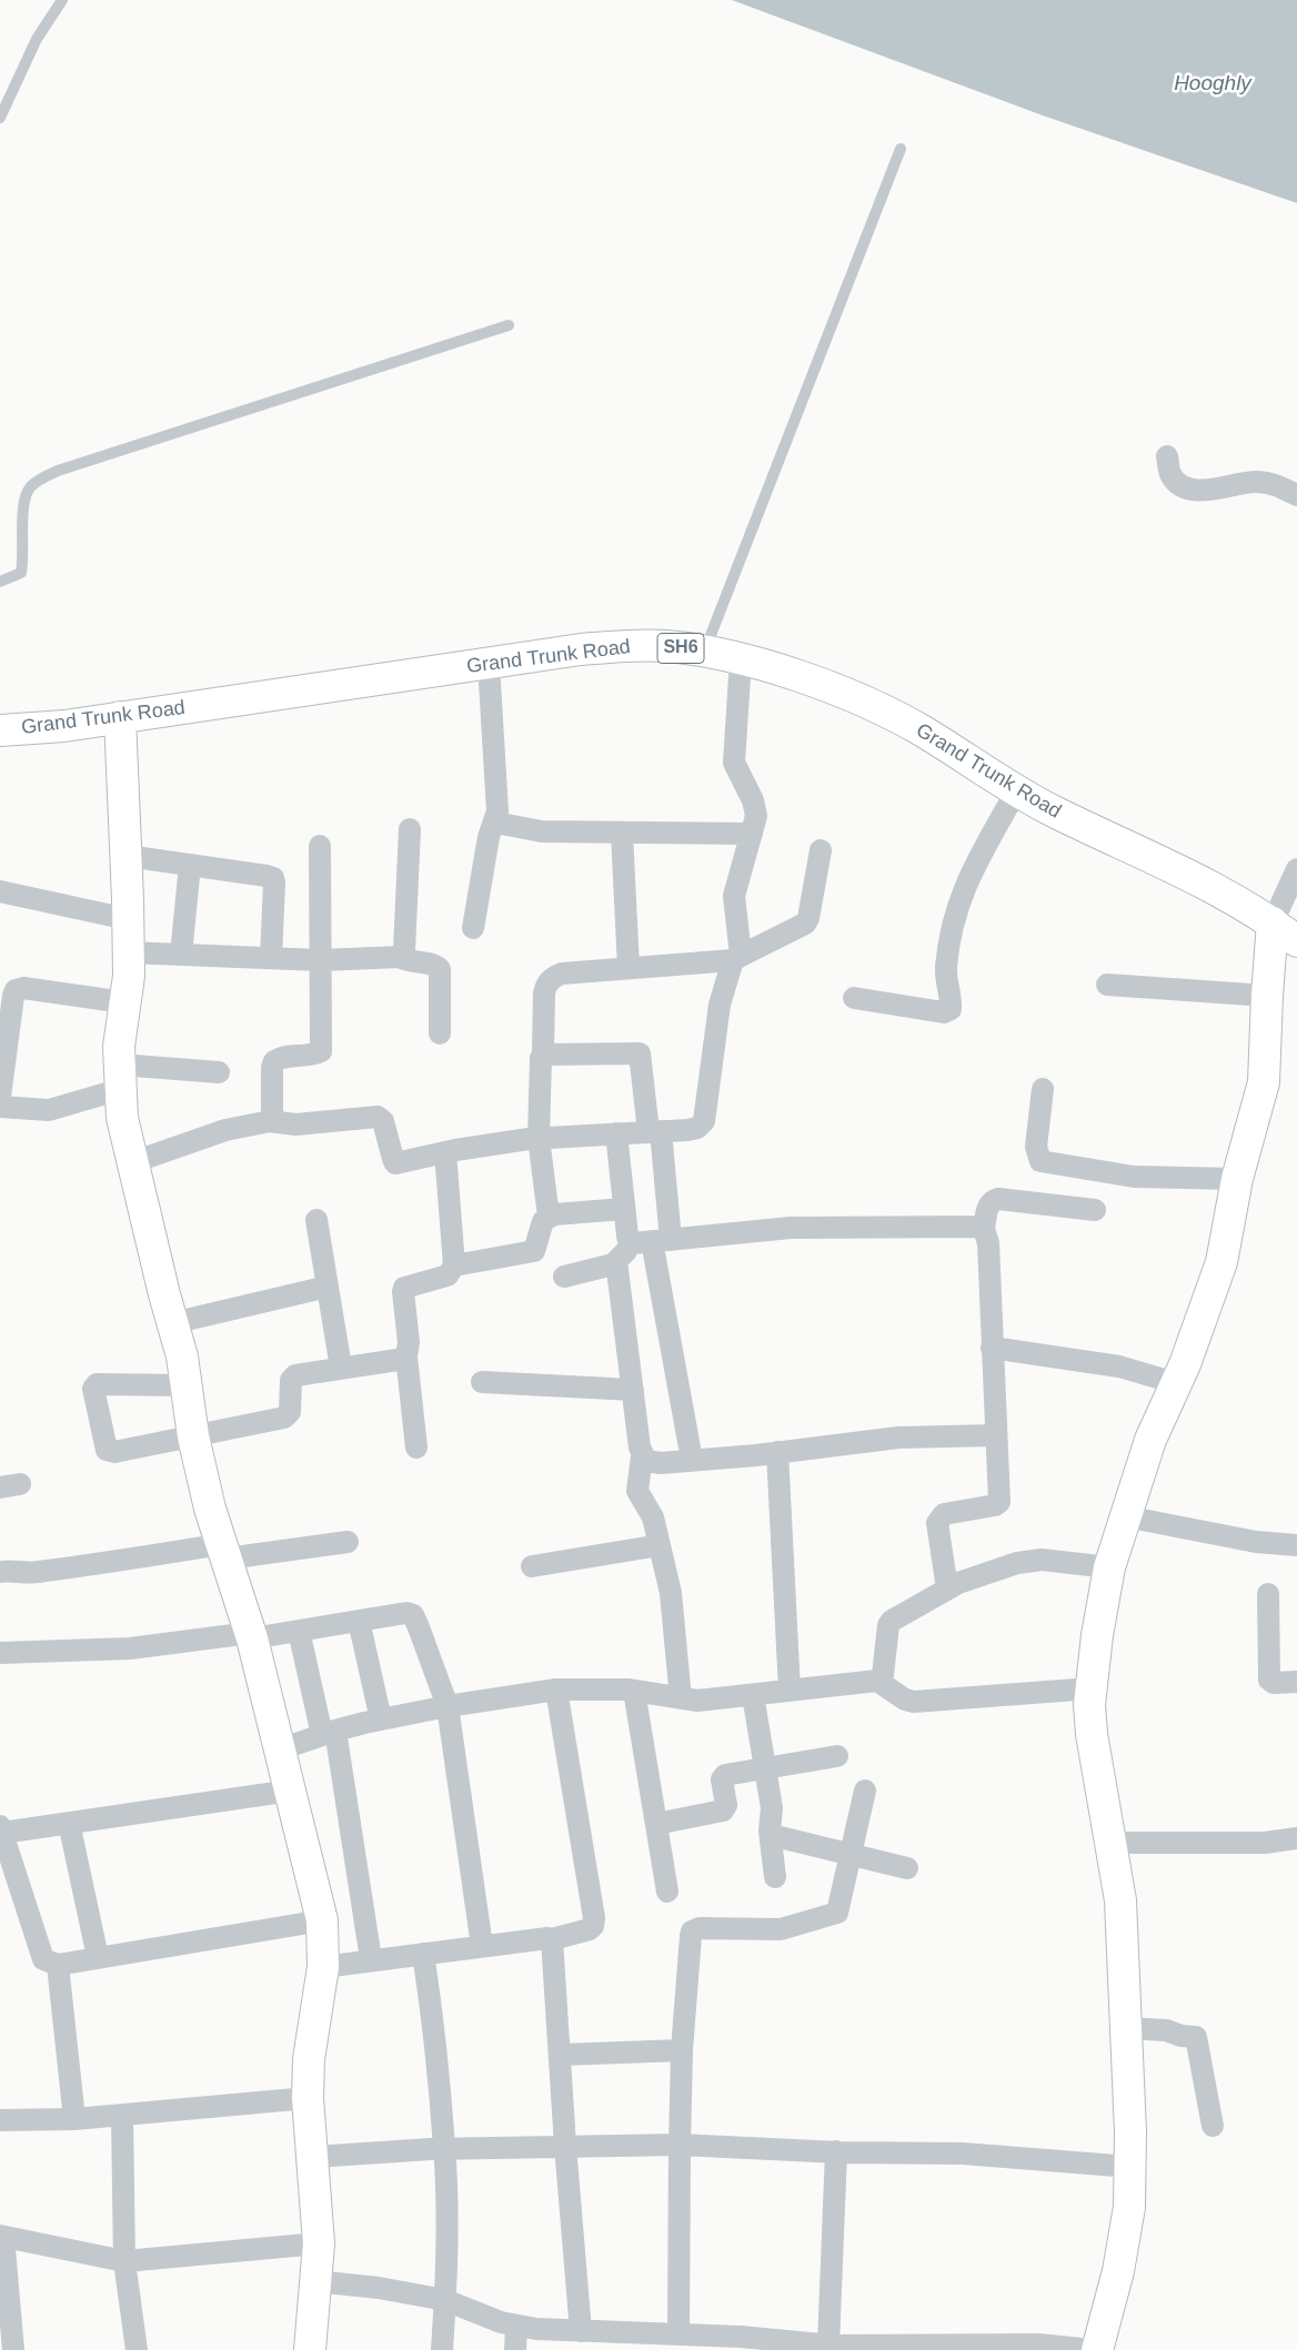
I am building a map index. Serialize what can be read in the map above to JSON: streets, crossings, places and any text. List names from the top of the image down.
{
  "streets": {
    "street": ["SH6", "Grand Trunk Road"]
  },
  "water": ["Hooghly"]
}
